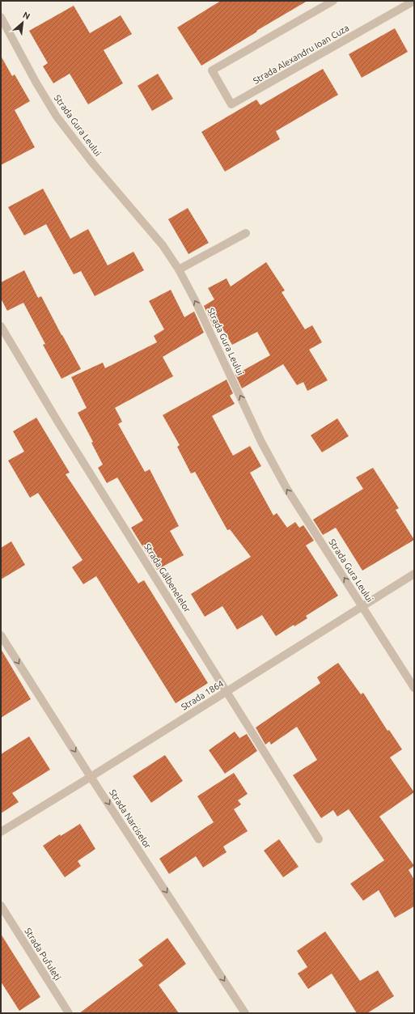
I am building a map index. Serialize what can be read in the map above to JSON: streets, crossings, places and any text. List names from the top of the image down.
{
  "streets": {
    "street": [
      "Strada Alexandru Ioan Cuza",
      "Strada Gura Leului",
      "Strada Gălbenelelor",
      "Strada 1864",
      "Strada Narciselor",
      "Strada Pufuleți"
    ]
  },
  "crossings": [
    ["Strada Gura Leului", "Strada 1864"],
    ["Strada Gălbenelelor", "Strada 1864"],
    ["Strada 1864", "Strada Narciselor"]
  ],
  "one_way": ["Strada Gura Leului", "Strada Narciselor"],
  "north": "top right"
}
